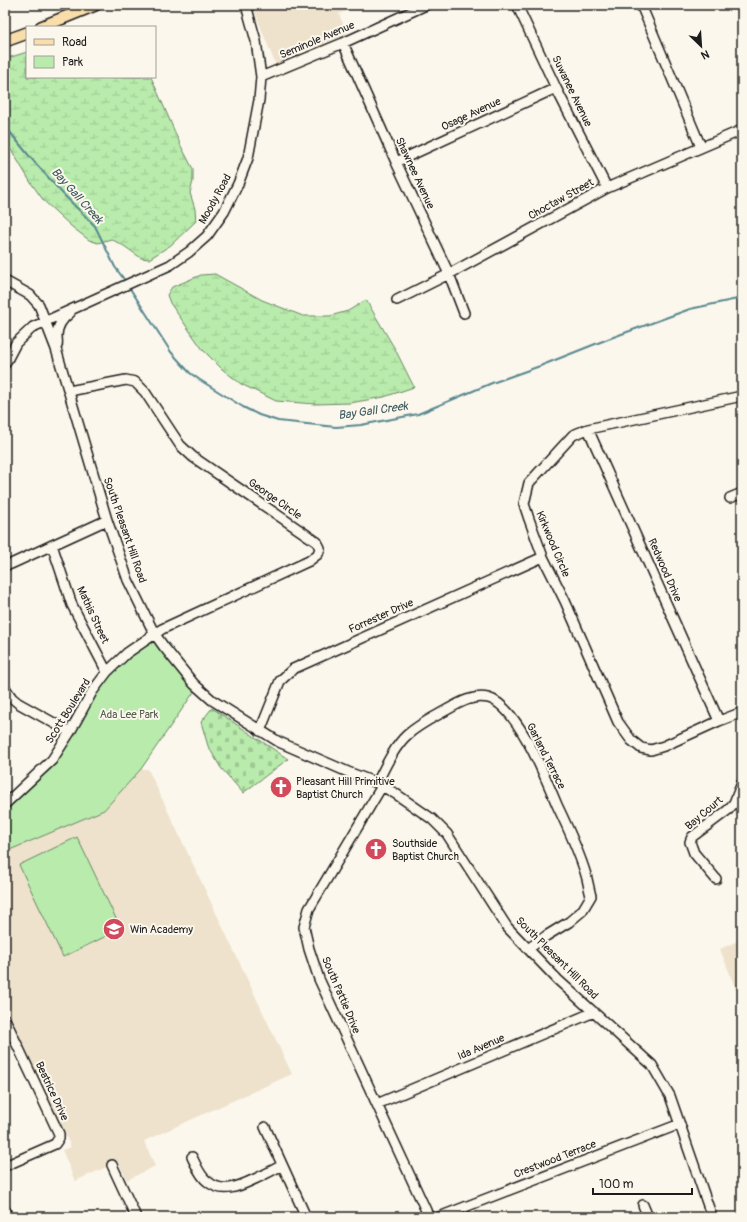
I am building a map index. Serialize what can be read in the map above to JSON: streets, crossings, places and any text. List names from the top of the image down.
{
  "streets": {
    "street": [
      "Seminole Avenue",
      "Suwanee Avenue",
      "Osage Avenue",
      "Shawnee Avenue",
      "Moody Road",
      "Choctaw Street",
      "George Circle",
      "South Pleasant Hill Road",
      "Kirkwood Circle",
      "Redwood Drive",
      "Mathis Street",
      "Forrester Drive",
      "Scott Boulevard",
      "Garland Terrace",
      "Bay Court",
      "South Pattie Drive",
      "Ida Avenue",
      "Beatrice Drive",
      "Crestwood Terrace"
    ]
  },
  "crossings": [
    ["Seminole Avenue", "Shawnee Avenue"],
    ["Seminole Avenue", "Moody Road"],
    ["Suwanee Avenue", "Osage Avenue"],
    ["Suwanee Avenue", "Choctaw Street"],
    ["Osage Avenue", "Shawnee Avenue"],
    ["Shawnee Avenue", "Choctaw Street"],
    ["Moody Road", "South Pleasant Hill Road"],
    ["George Circle", "South Pleasant Hill Road"],
    ["George Circle", "Scott Boulevard"],
    ["South Pleasant Hill Road", "Forrester Drive"],
    ["South Pleasant Hill Road", "Scott Boulevard"],
    ["South Pleasant Hill Road", "Garland Terrace"],
    ["South Pleasant Hill Road", "South Pattie Drive"],
    ["South Pleasant Hill Road", "Ida Avenue"],
    ["South Pleasant Hill Road", "Crestwood Terrace"],
    ["Kirkwood Circle", "Redwood Drive"],
    ["Kirkwood Circle", "Forrester Drive"],
    ["Mathis Street", "Scott Boulevard"],
    ["Garland Terrace", "South Pattie Drive"],
    ["South Pattie Drive", "Ida Avenue"]
  ],
  "water": ["Bay Gall Creek"],
  "parks": ["Ada Lee Park"],
  "places": {
    "church": ["Pleasant Hill Primitive Baptist Church", "Southside Baptist Church"],
    "school or university": ["Win Academy"]
  },
  "legend": ["Road", "Park"],
  "scale_bar": "100 m",
  "north": "bottom right"
}
